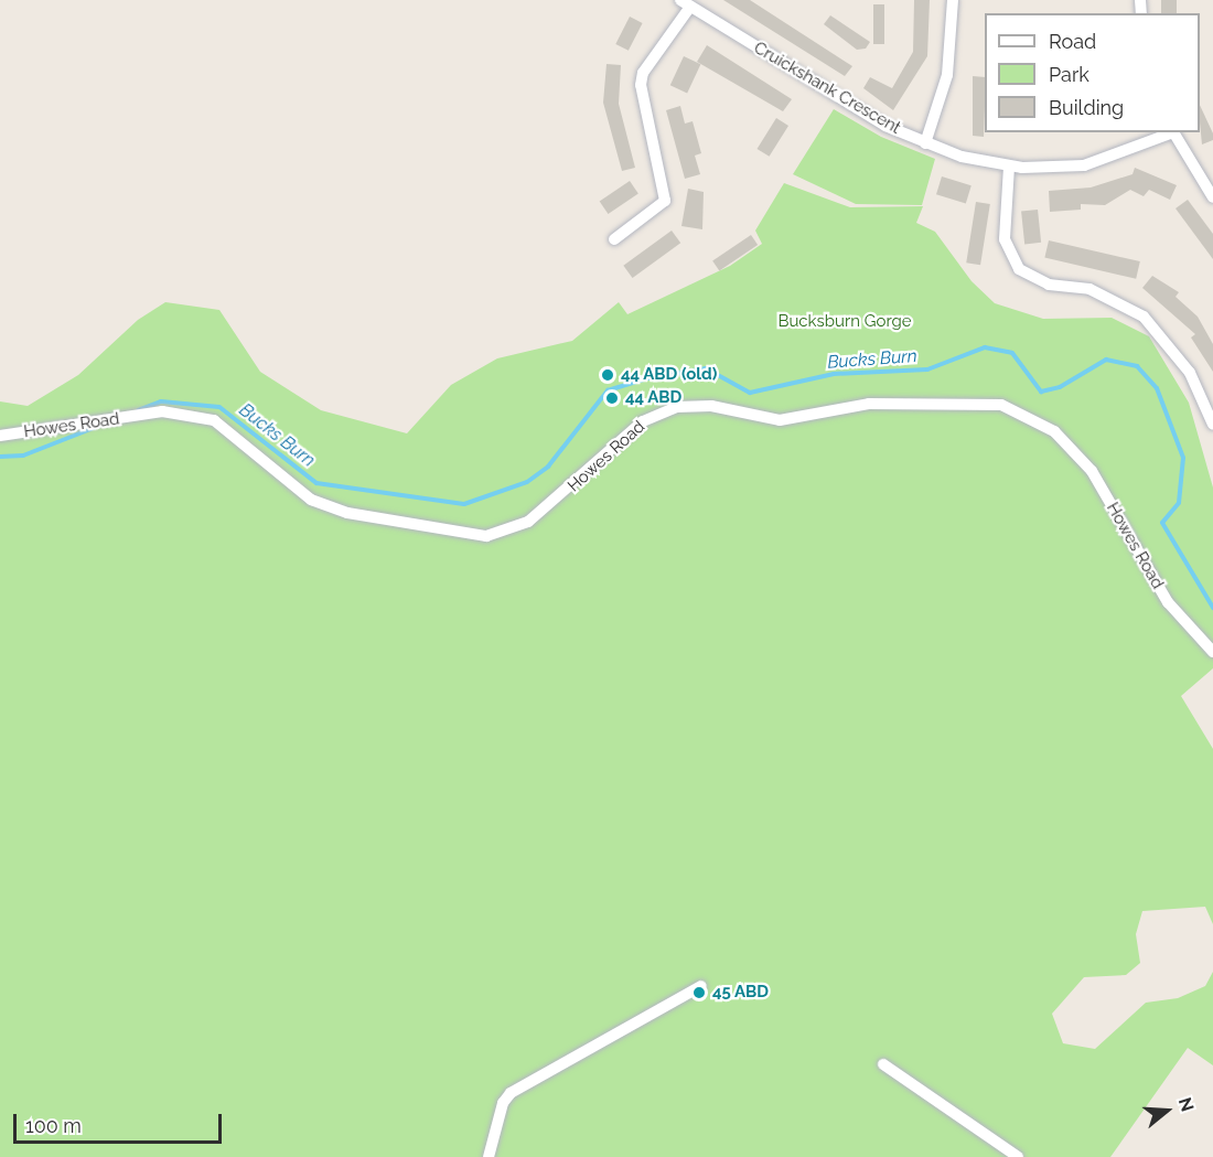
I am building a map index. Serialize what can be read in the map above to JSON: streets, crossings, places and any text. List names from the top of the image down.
{
  "streets": {
    "street": ["Cruickshank Crescent", "Howes Road"]
  },
  "water": ["Bucks Burn"],
  "parks": ["Bucksburn Gorge"],
  "places": ["44 ABD (old)", "44 ABD", "45 ABD"],
  "legend": ["Road", "Park", "Building"],
  "scale_bar": "100 m",
  "north": "right"
}
